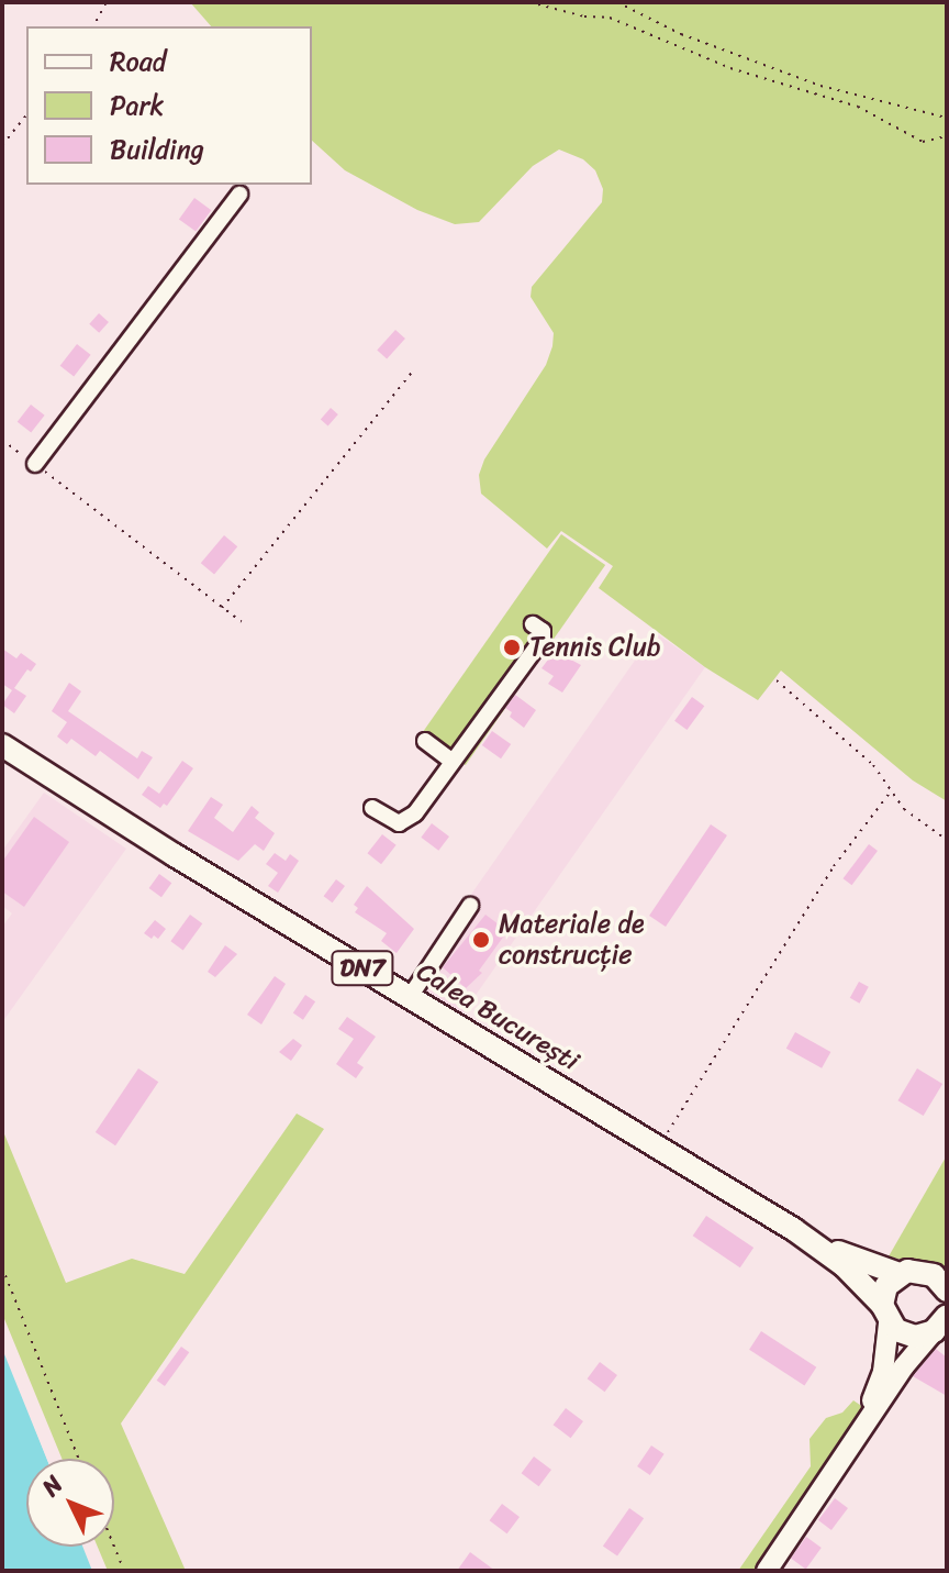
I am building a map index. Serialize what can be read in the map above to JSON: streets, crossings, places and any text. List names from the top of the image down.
{
  "streets": {
    "highway": ["DN7", "Calea București"]
  },
  "places": ["Tennis Club", "Materiale de construcție"],
  "legend": ["Road", "Park", "Building"],
  "north": "top left"
}
